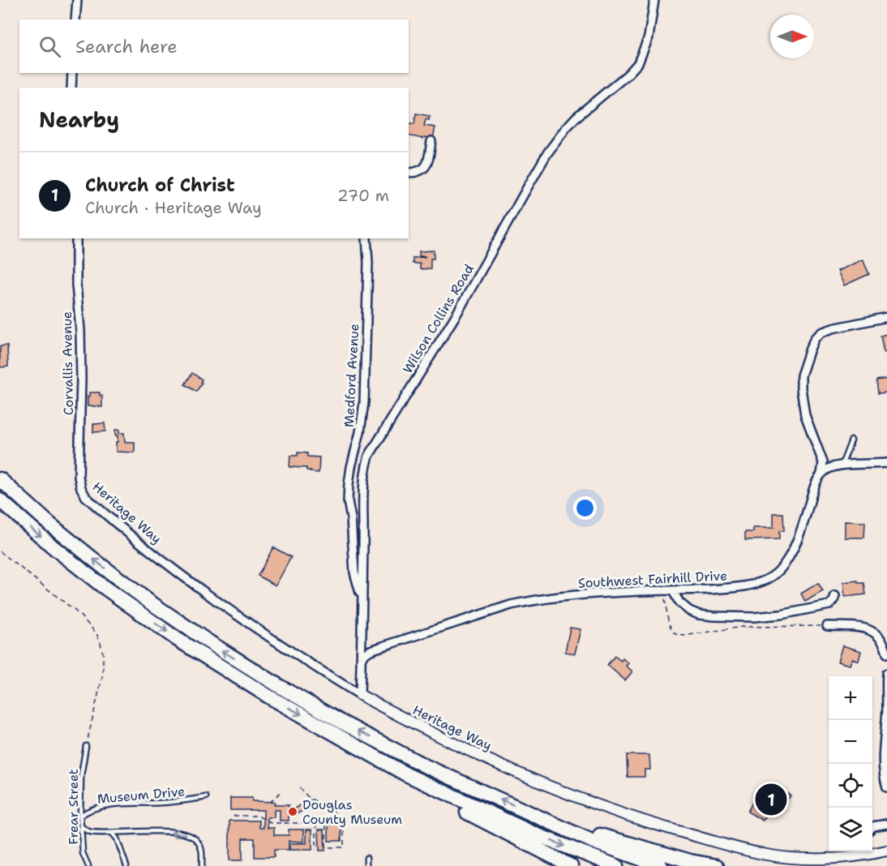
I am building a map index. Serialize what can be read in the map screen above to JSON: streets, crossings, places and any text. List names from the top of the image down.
{
  "streets": {
    "street": [
      "Wilson Collins Road",
      "Corvallis Avenue",
      "Medford Avenue",
      "Heritage Way",
      "Southwest Fairhill Drive"
    ],
    "lane": ["Museum Drive", "Frear Street"]
  },
  "crossings": [
    ["Wilson Collins Road", "Medford Avenue"],
    ["Wilson Collins Road", "Heritage Way"],
    ["Wilson Collins Road", "Southwest Fairhill Drive"],
    ["Corvallis Avenue", "Heritage Way"],
    ["Museum Drive", "Frear Street"]
  ],
  "places": ["Douglas County Museum"],
  "north": "right",
  "page": {
    "search": "Search here",
    "heading": "Nearby",
    "list": [
      {
        "mark": "1",
        "name": "Church of Christ",
        "note": "Church · Heritage Way",
        "value": "270 m"
      }
    ],
    "map_buttons": ["+", "−"],
    "pins": "1"
  }
}
